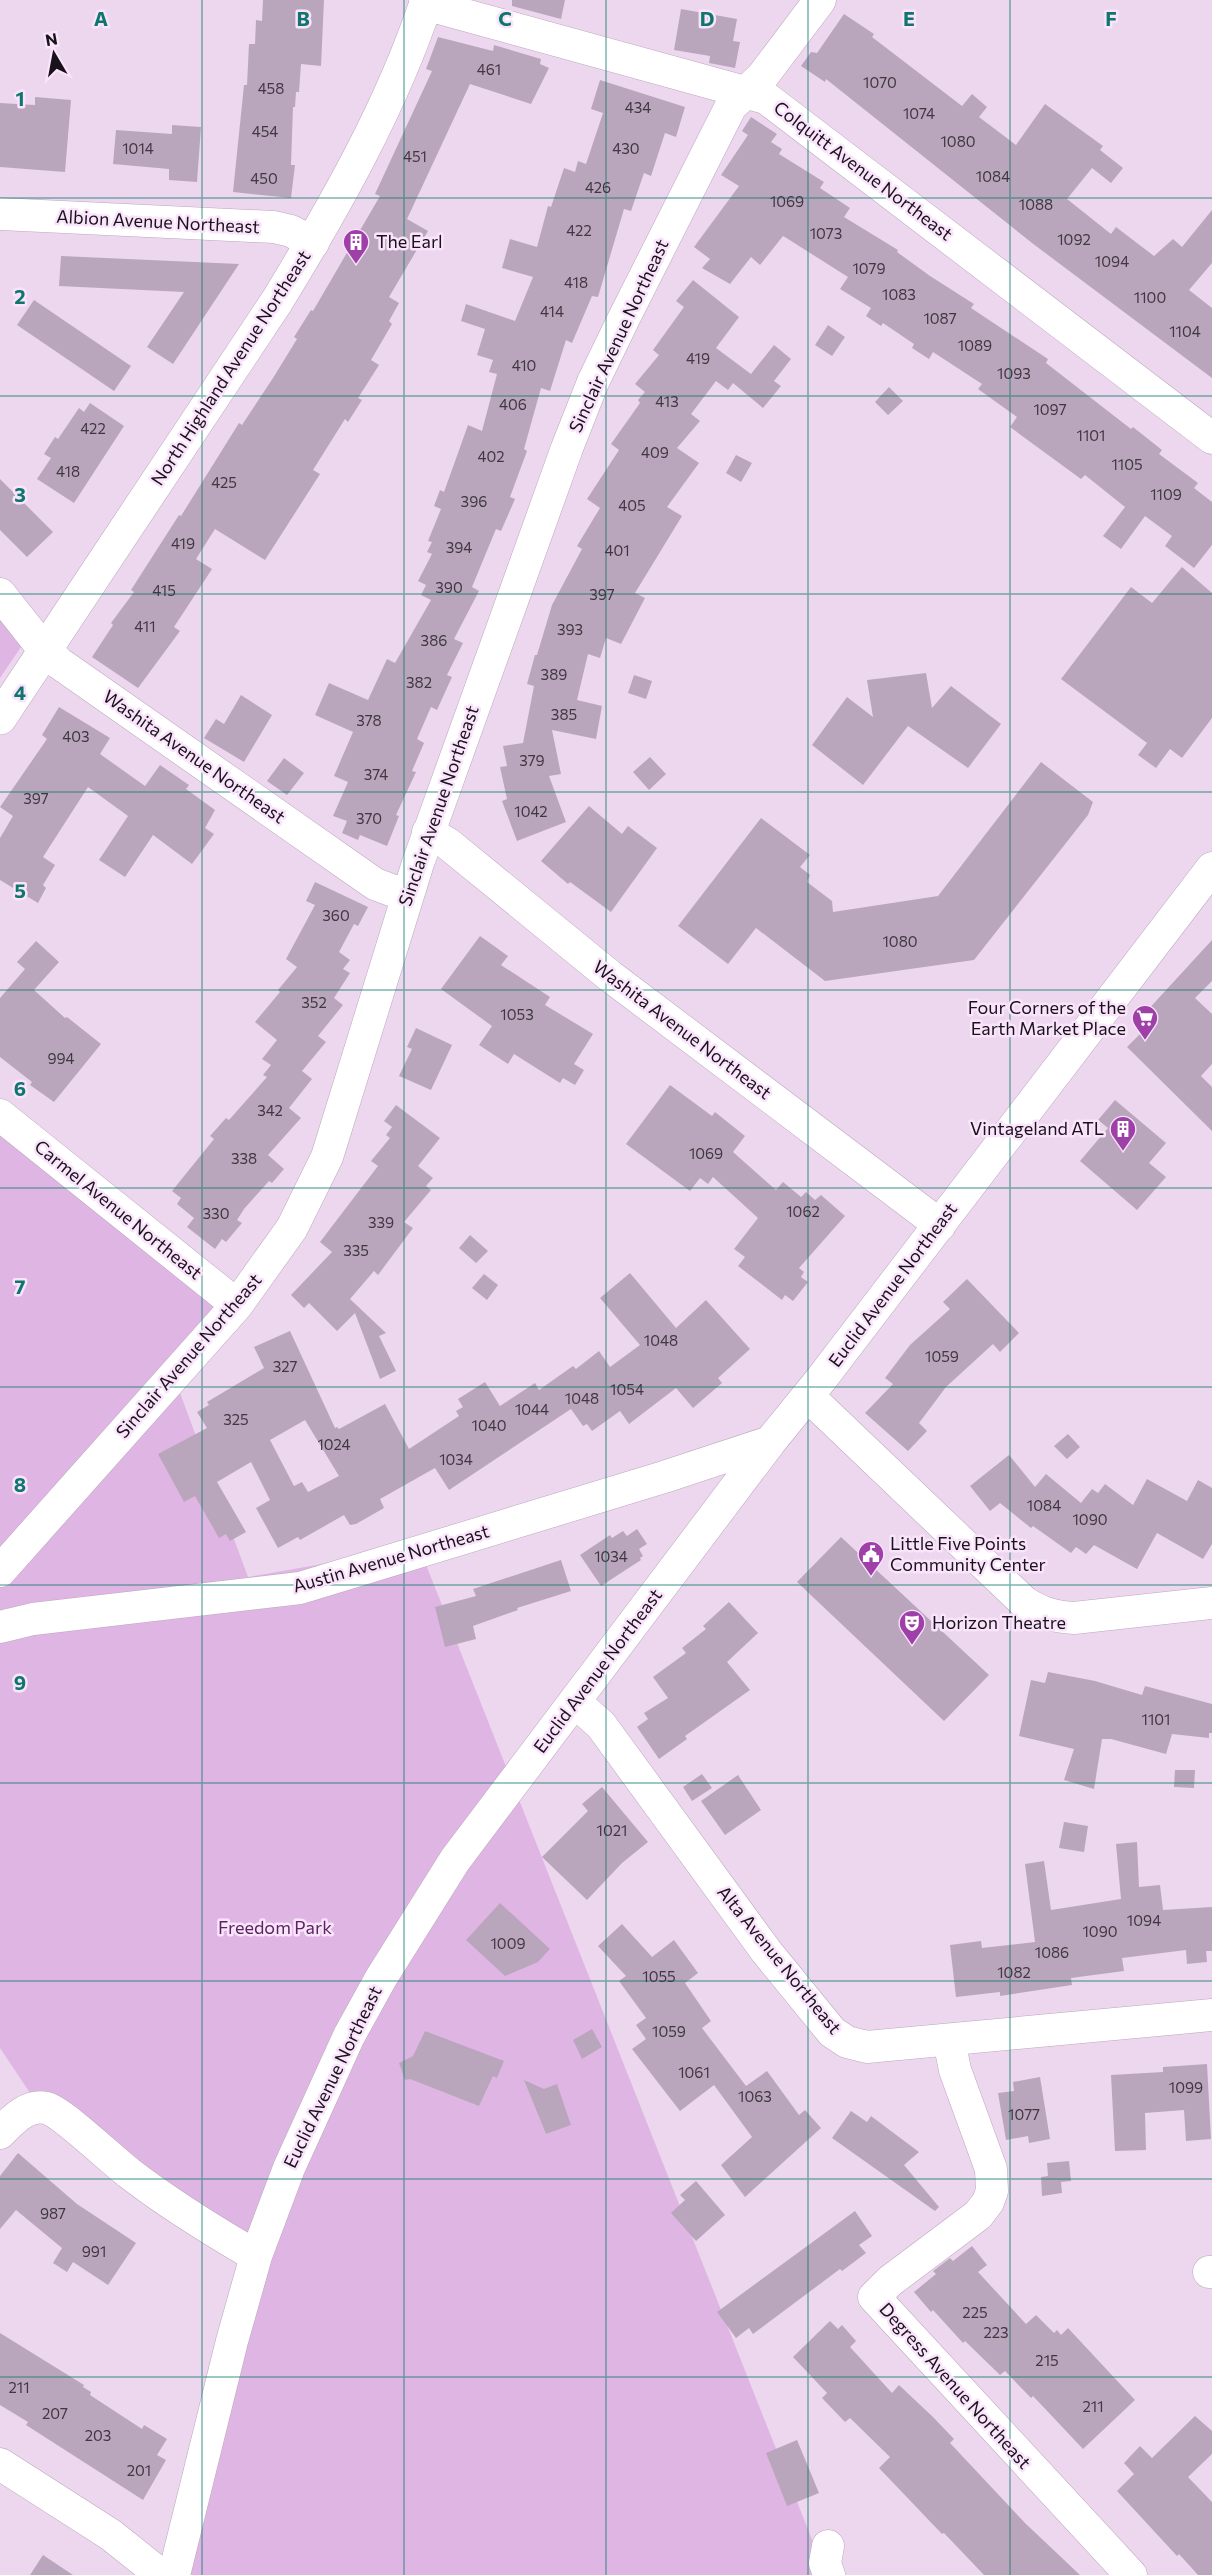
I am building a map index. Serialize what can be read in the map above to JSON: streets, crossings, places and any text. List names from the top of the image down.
{
  "streets": {
    "main road": ["North Highland Avenue Northeast"],
    "street": [
      "Colquitt Avenue Northeast",
      "Albion Avenue Northeast",
      "Sinclair Avenue Northeast",
      "Washita Avenue Northeast",
      "Carmel Avenue Northeast",
      "Euclid Avenue Northeast",
      "Austin Avenue Northeast",
      "Alta Avenue Northeast",
      "Degress Avenue Northeast"
    ]
  },
  "crossings": [
    ["Colquitt Avenue Northeast", "Sinclair Avenue Northeast"],
    ["Colquitt Avenue Northeast", "North Highland Avenue Northeast"],
    ["Albion Avenue Northeast", "North Highland Avenue Northeast"],
    ["Sinclair Avenue Northeast", "Washita Avenue Northeast"],
    ["Sinclair Avenue Northeast", "Carmel Avenue Northeast"],
    ["North Highland Avenue Northeast", "Washita Avenue Northeast"],
    ["Washita Avenue Northeast", "Euclid Avenue Northeast"],
    ["Euclid Avenue Northeast", "Austin Avenue Northeast"],
    ["Euclid Avenue Northeast", "Alta Avenue Northeast"],
    ["Alta Avenue Northeast", "Degress Avenue Northeast"]
  ],
  "parks": ["Freedom Park"],
  "places": {
    "building": ["The Earl", "Vintageland ATL"],
    "supermarket": ["Four Corners of the Earth Market Place"],
    "public building": ["Little Five Points Community Center"],
    "theatre": ["Horizon Theatre"]
  },
  "house_numbers": [
    "461",
    "1070",
    "458",
    "434",
    "1074",
    "454",
    "1080",
    "1014",
    "430",
    "451",
    "1084",
    "450",
    "426",
    "1069",
    "1088",
    "422",
    "1073",
    "1092",
    "1094",
    "1079",
    "418",
    "1083",
    "1100",
    "414",
    "1087",
    "1104",
    "1089",
    "419",
    "410",
    "1093",
    "413",
    "406",
    "1097",
    "422",
    "1101",
    "409",
    "402",
    "1105",
    "418",
    "425",
    "1109",
    "396",
    "405",
    "419",
    "394",
    "401",
    "390",
    "415",
    "397",
    "411",
    "393",
    "386",
    "389",
    "382",
    "385",
    "378",
    "403",
    "379",
    "374",
    "397",
    "1042",
    "370",
    "360",
    "1080",
    "352",
    "1053",
    "994",
    "342",
    "1069",
    "338",
    "1062",
    "330",
    "339",
    "335",
    "1048",
    "1059",
    "327",
    "1054",
    "1048",
    "1044",
    "325",
    "1040",
    "1024",
    "1034",
    "1084",
    "1090",
    "1034",
    "1101",
    "1021",
    "1094",
    "1090",
    "1009",
    "1086",
    "1082",
    "1055",
    "1059",
    "1061",
    "1099",
    "1063",
    "1077",
    "987",
    "991",
    "225",
    "223",
    "215",
    "211",
    "211",
    "207",
    "203",
    "201"
  ],
  "north": "top",
  "grid": {
    "columns": [
      "A",
      "B",
      "C",
      "D",
      "E",
      "F"
    ],
    "rows": [
      "1",
      "2",
      "3",
      "4",
      "5",
      "6",
      "7",
      "8",
      "9"
    ]
  }
}
